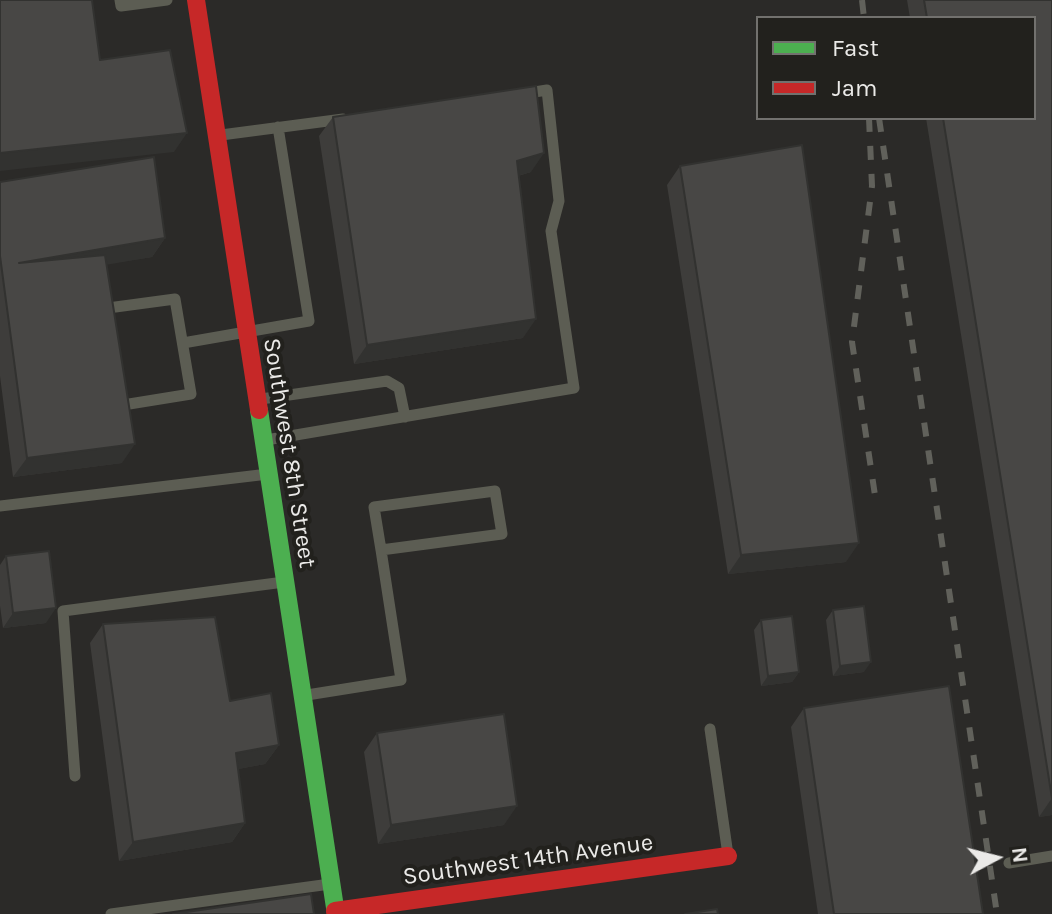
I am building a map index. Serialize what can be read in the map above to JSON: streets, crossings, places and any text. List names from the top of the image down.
{
  "streets": {
    "street": ["Southwest 8th Street", "Southwest 14th Avenue"]
  },
  "crossings": [
    ["Southwest 8th Street", "Southwest 14th Avenue"]
  ],
  "legend": ["Fast", "Jam"],
  "north": "right"
}
